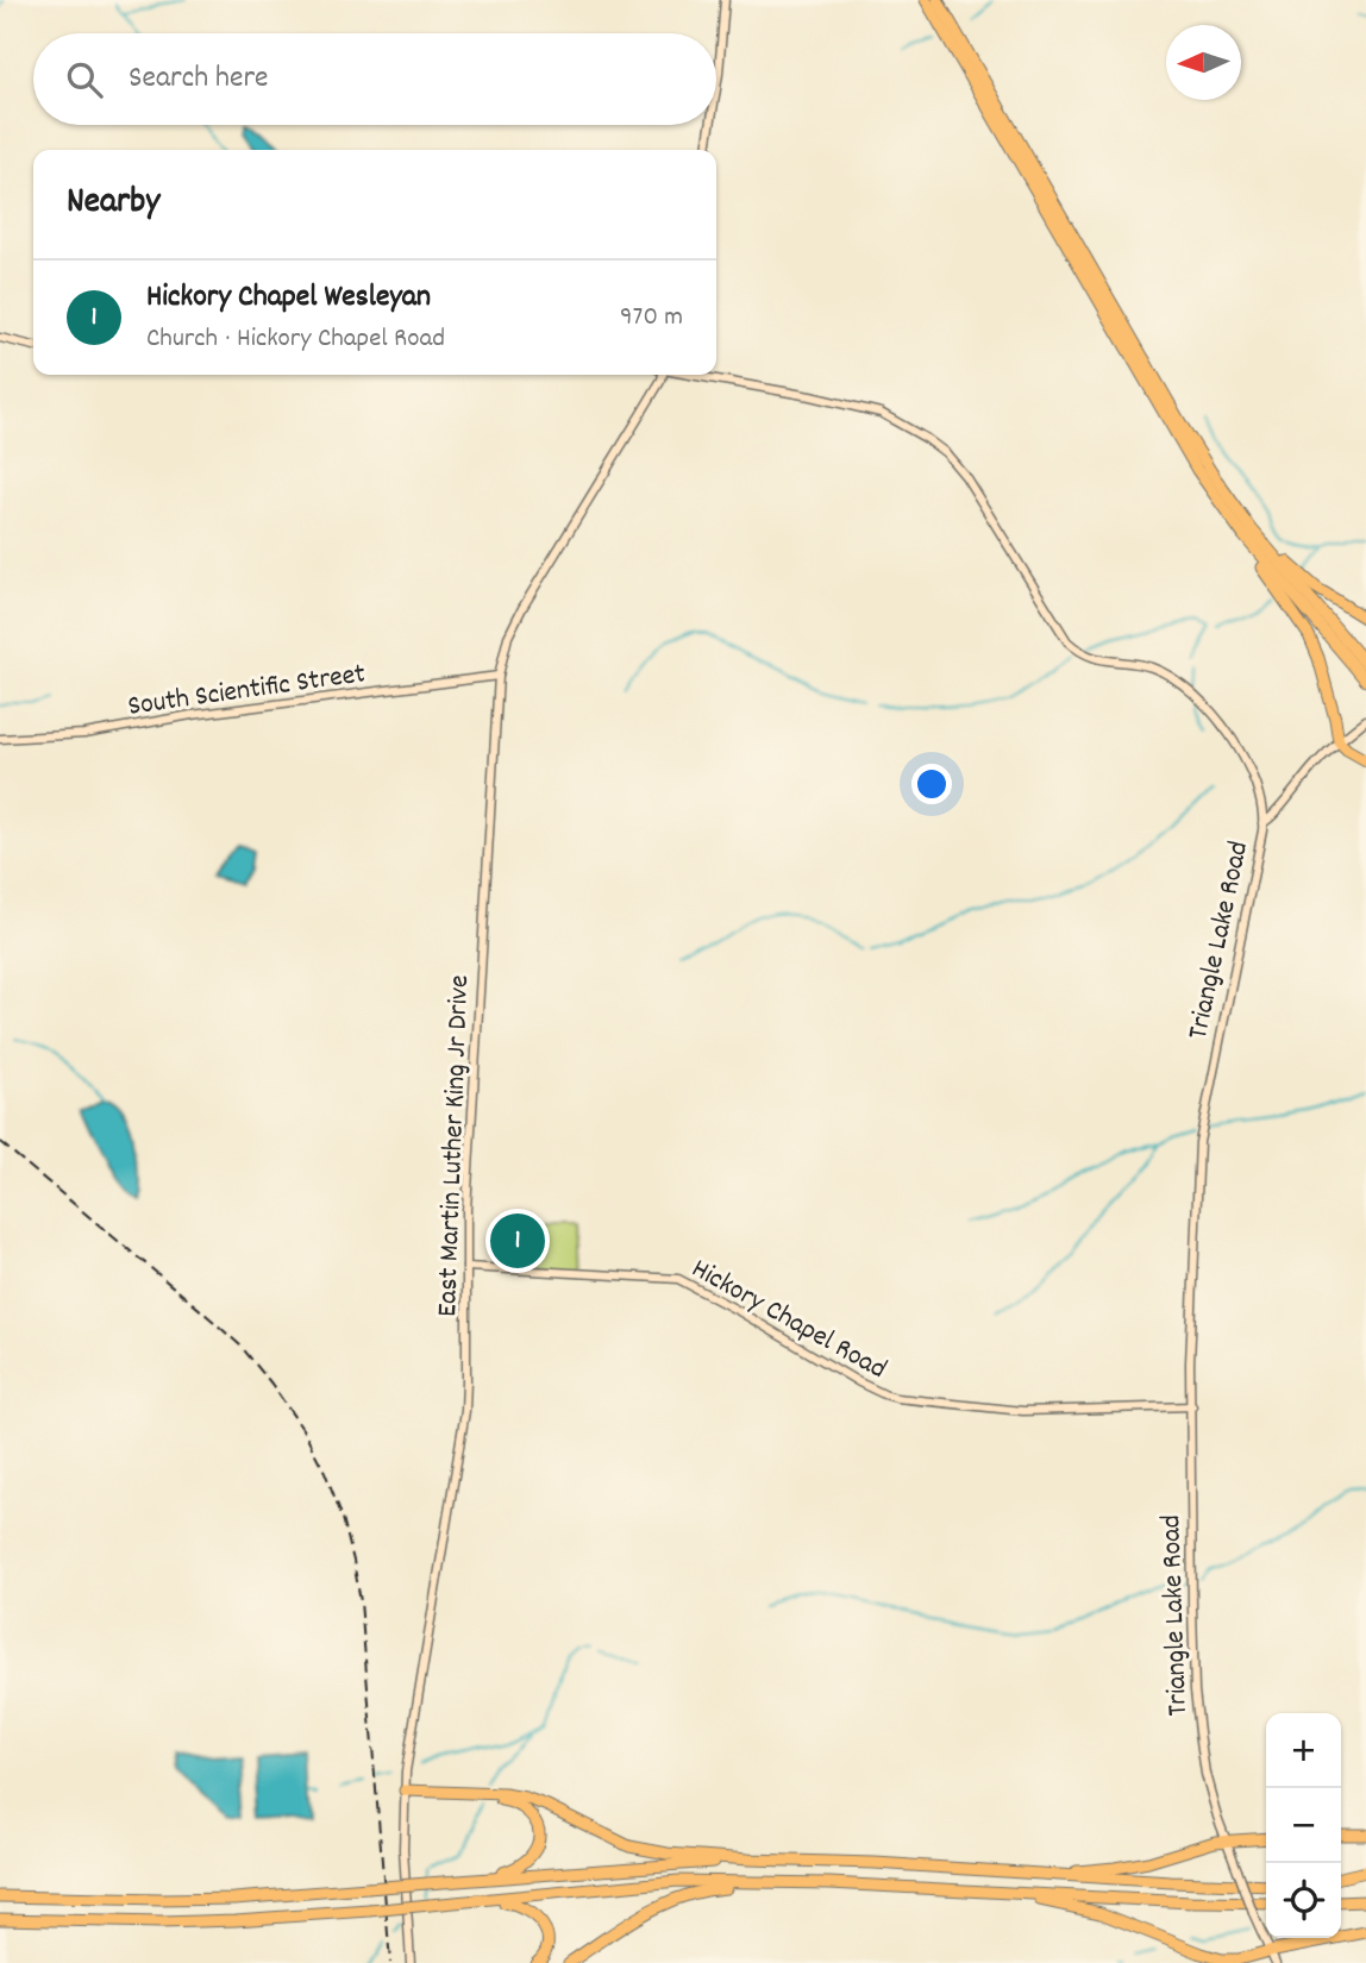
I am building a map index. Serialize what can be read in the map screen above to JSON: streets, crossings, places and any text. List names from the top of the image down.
{
  "streets": {
    "street": [
      "South Scientific Street",
      "Triangle Lake Road",
      "East Martin Luther King Jr Drive",
      "Hickory Chapel Road"
    ]
  },
  "crossings": [
    ["South Scientific Street", "East Martin Luther King Jr Drive"],
    ["Triangle Lake Road", "Hickory Chapel Road"],
    ["East Martin Luther King Jr Drive", "Hickory Chapel Road"]
  ],
  "north": "left",
  "page": {
    "search": "Search here",
    "heading": "Nearby",
    "list": [
      {
        "mark": "1",
        "name": "Hickory Chapel Wesleyan",
        "note": "Church · Hickory Chapel Road",
        "value": "970 m"
      }
    ],
    "pins": "1",
    "map_buttons": ["+", "−"]
  }
}
